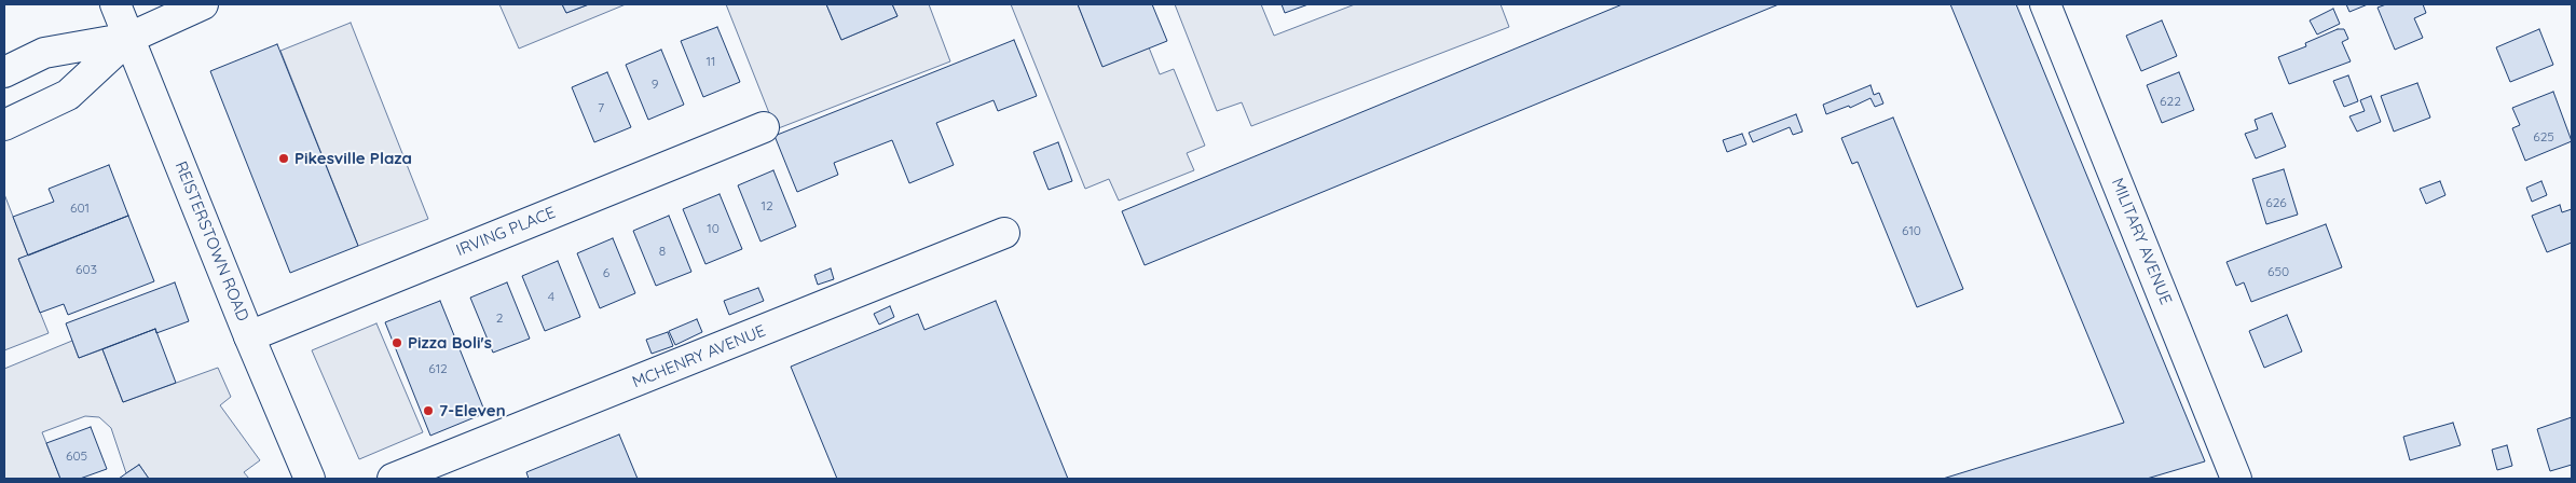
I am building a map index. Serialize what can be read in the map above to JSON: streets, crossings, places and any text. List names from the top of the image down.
{
  "streets": {
    "street": [
      "IRVING PLACE",
      "REISTERSTOWN ROAD",
      "MILITARY AVENUE",
      "MCHENRY AVENUE"
    ]
  },
  "crossings": [
    ["IRVING PLACE", "REISTERSTOWN ROAD"]
  ],
  "places": ["Pikesville Plaza", "Pizza Boli's", "7-Eleven"],
  "house_numbers": [
    "11",
    "9",
    "622",
    "7",
    "625",
    "626",
    "12",
    "601",
    "10",
    "610",
    "8",
    "603",
    "650",
    "6",
    "4",
    "2",
    "612",
    "605"
  ]
}
